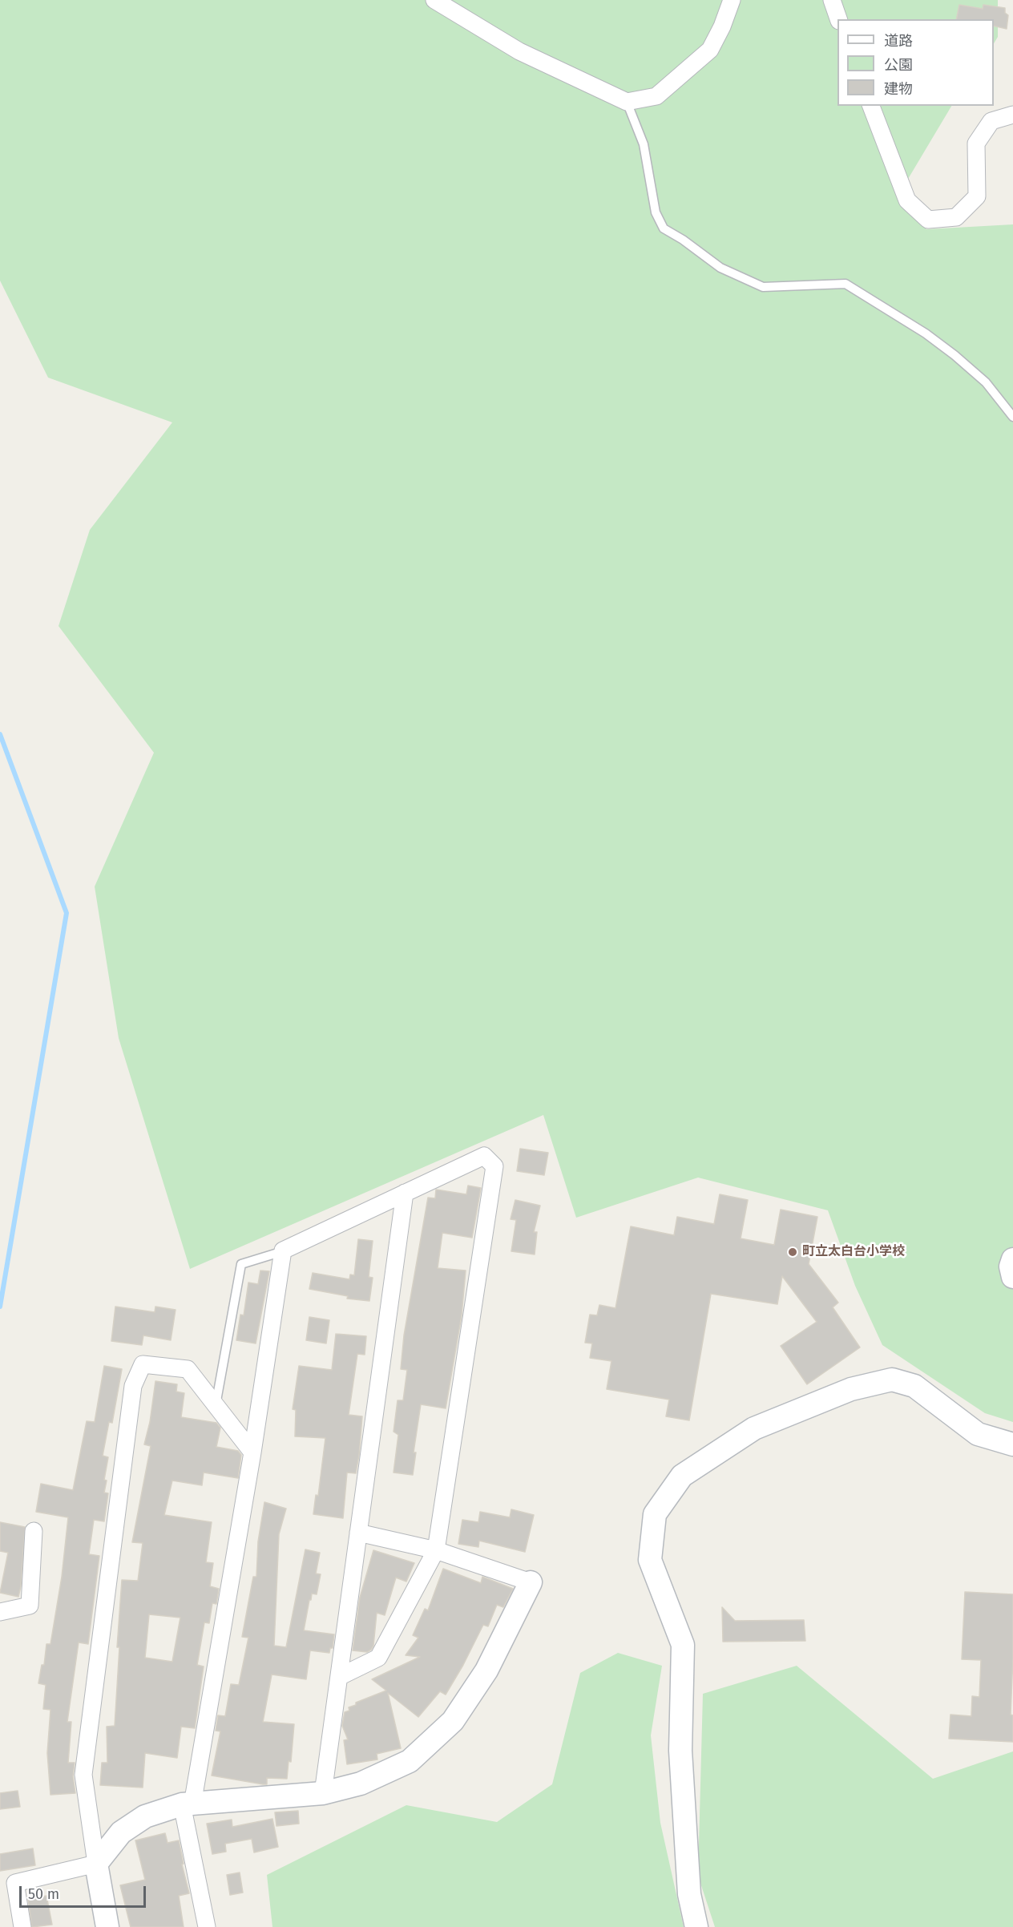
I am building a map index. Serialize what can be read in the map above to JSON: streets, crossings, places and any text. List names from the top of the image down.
{
  "places": ["町立太白台小学校"],
  "legend": ["道路", "公園", "建物"],
  "scale_bar": "50 m"
}
